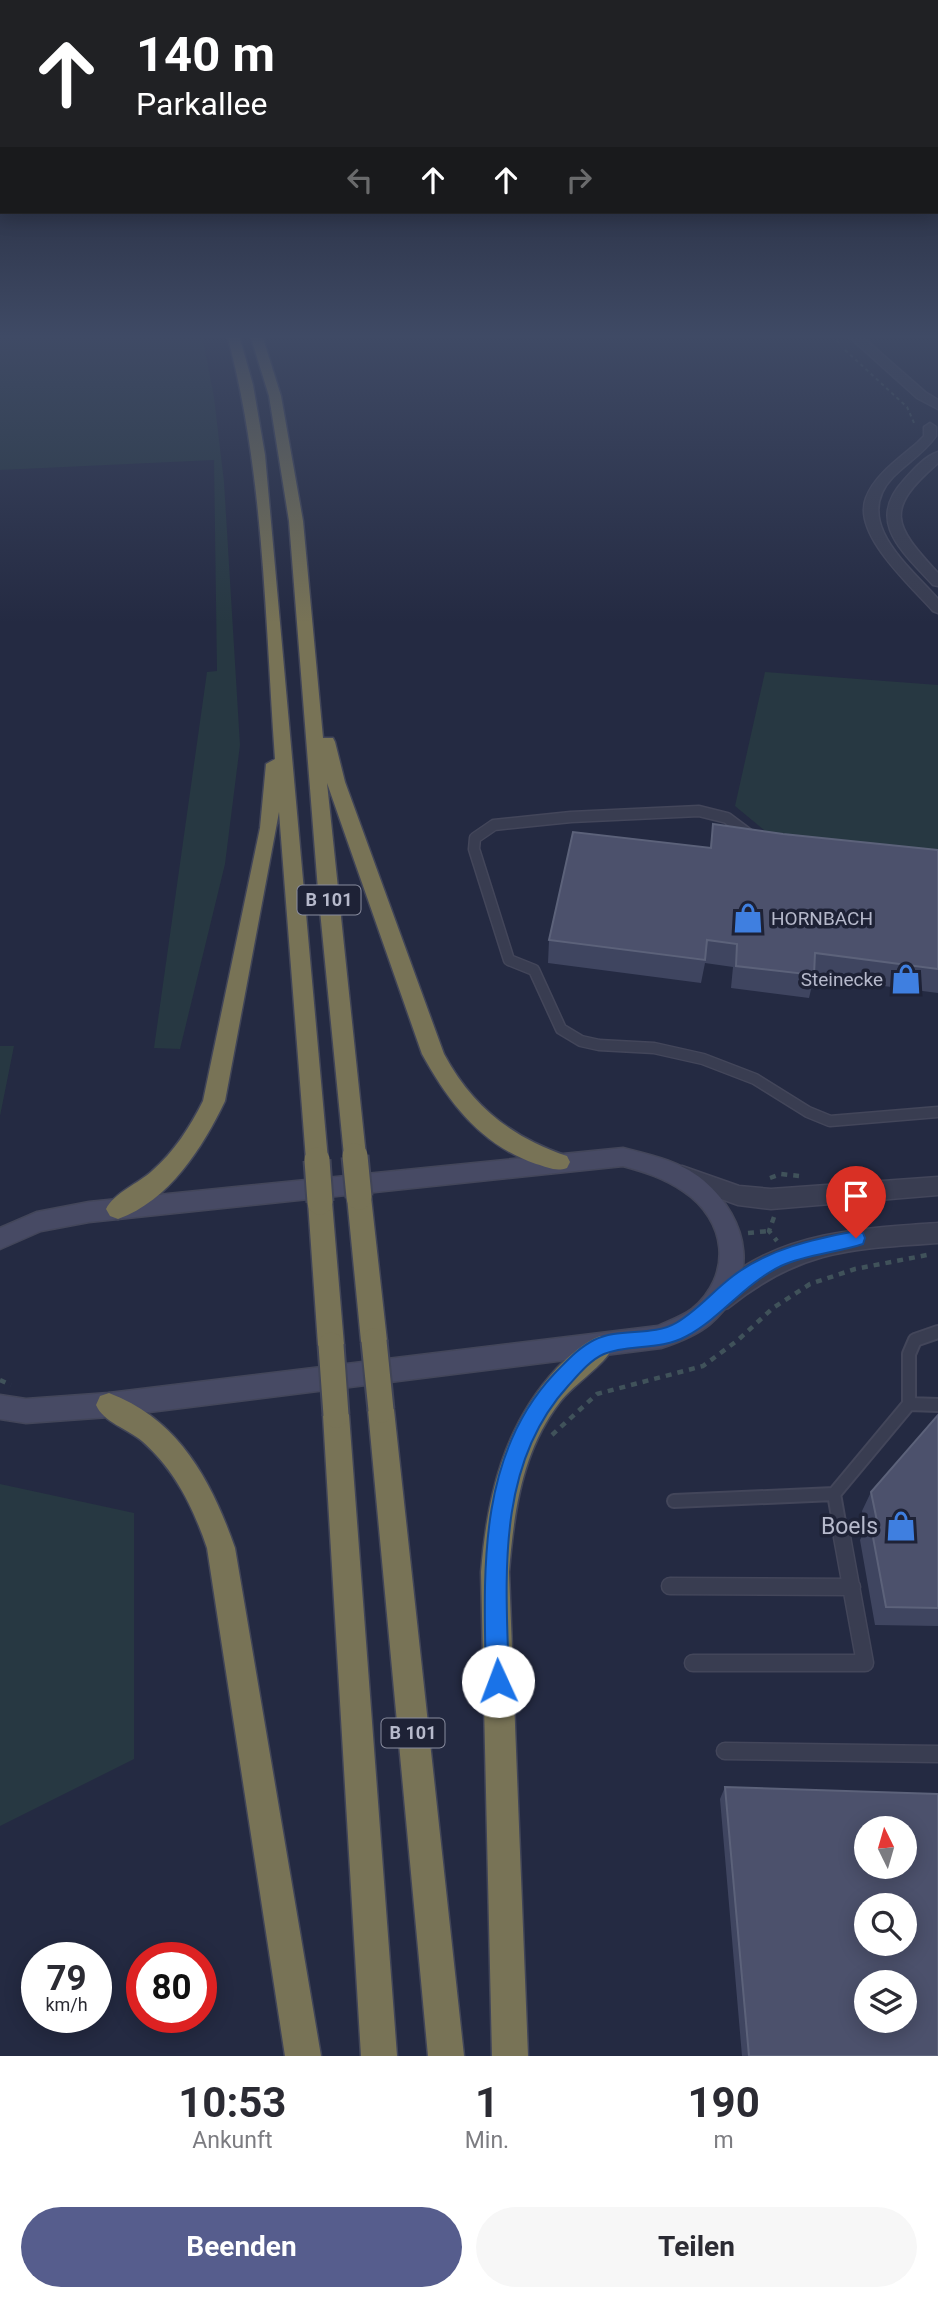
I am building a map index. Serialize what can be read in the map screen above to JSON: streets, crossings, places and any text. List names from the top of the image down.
{
  "streets": {
    "highway": ["B 101"]
  },
  "places": {
    "shop": ["HORNBACH", "Steinecke", "Boels"]
  },
  "north": "top",
  "page": {
    "turn": ["140 m", "Parkallee"],
    "speed": "79 km/h",
    "limit": "80",
    "eta": [
      "10:53",
      "Ankunft",
      "1",
      "Min.",
      "190",
      "m"
    ],
    "buttons": ["Beenden", "Teilen"]
  }
}
